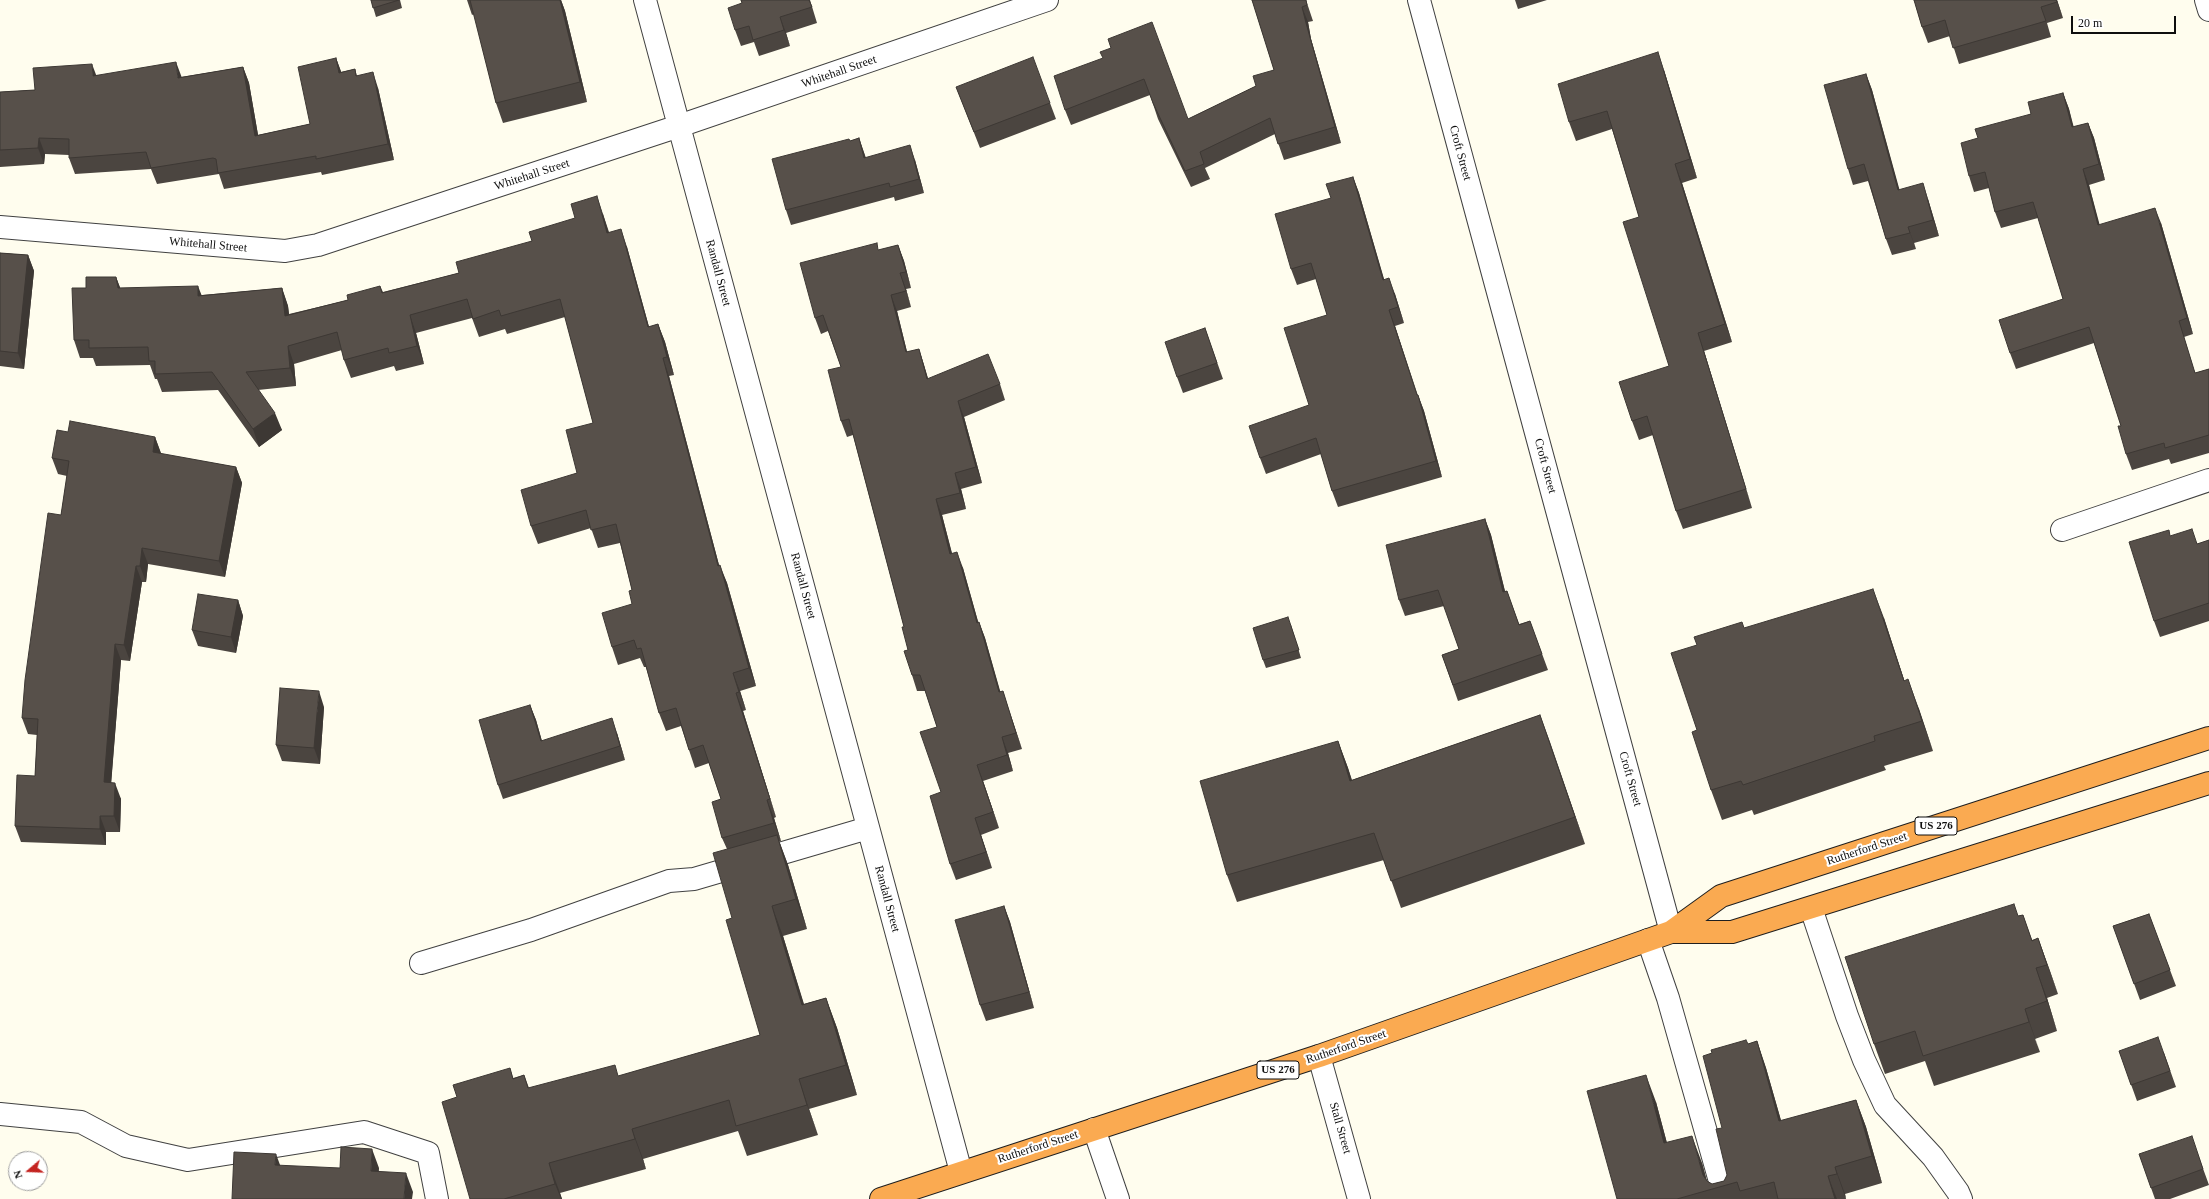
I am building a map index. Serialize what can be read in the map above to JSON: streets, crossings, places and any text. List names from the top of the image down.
{
  "streets": {
    "highway": ["US 276", "Rutherford Street"],
    "street": [
      "Whitehall Street",
      "Croft Street",
      "Randall Street",
      "Stall Street"
    ]
  },
  "crossings": [
    ["Whitehall Street", "Randall Street"],
    ["Croft Street", "Rutherford Street"],
    ["Randall Street", "Rutherford Street"],
    ["Rutherford Street", "Stall Street"]
  ],
  "scale_bar": "20 m",
  "north": "left"
}
